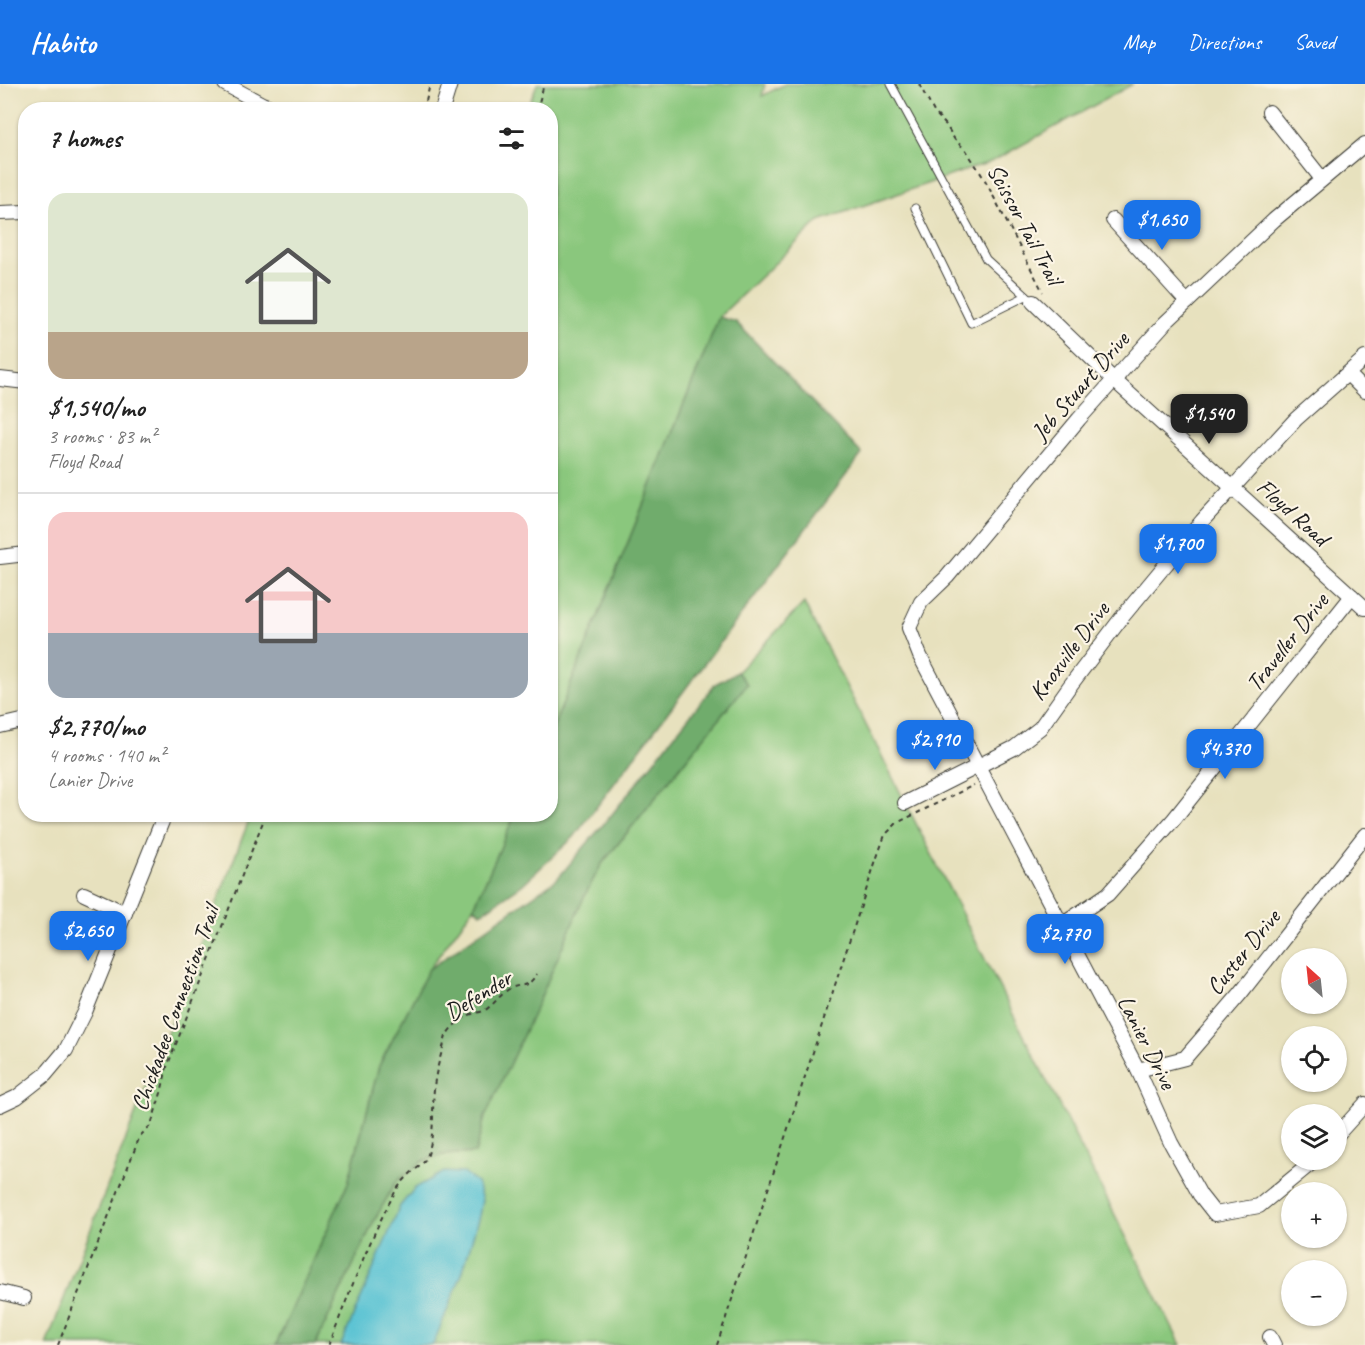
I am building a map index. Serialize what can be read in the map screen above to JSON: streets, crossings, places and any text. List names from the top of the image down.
{
  "streets": {
    "street": [
      "Jeb Stuart Drive",
      "Floyd Road",
      "Traveller Drive",
      "Knoxville Drive",
      "Custer Drive",
      "Lanier Drive"
    ],
    "path": ["Scissor Tail Trail", "Defender", "Chickadee Connection Trail"]
  },
  "crossings": [
    ["Scissor Tail Trail", "Floyd Road"],
    ["Jeb Stuart Drive", "Floyd Road"],
    ["Jeb Stuart Drive", "Lanier Drive"],
    ["Floyd Road", "Traveller Drive"],
    ["Floyd Road", "Knoxville Drive"],
    ["Traveller Drive", "Lanier Drive"],
    ["Knoxville Drive", "Lanier Drive"],
    ["Custer Drive", "Lanier Drive"]
  ],
  "north": "top left",
  "page": {
    "header": "Habito",
    "nav": ["Map", "Directions", "Saved"],
    "heading": "7 homes",
    "list": [
      {
        "name": "$1,540/mo",
        "note": "3 rooms · 83 m² · Floyd Road"
      },
      {
        "name": "$2,770/mo",
        "note": "4 rooms · 140 m² · Lanier Drive"
      }
    ],
    "price": [
      "$1,650",
      "$1,540",
      "$1,700",
      "$2,910",
      "$4,370",
      "$2,650",
      "$2,770"
    ],
    "map_buttons": ["+", "−"]
  }
}
